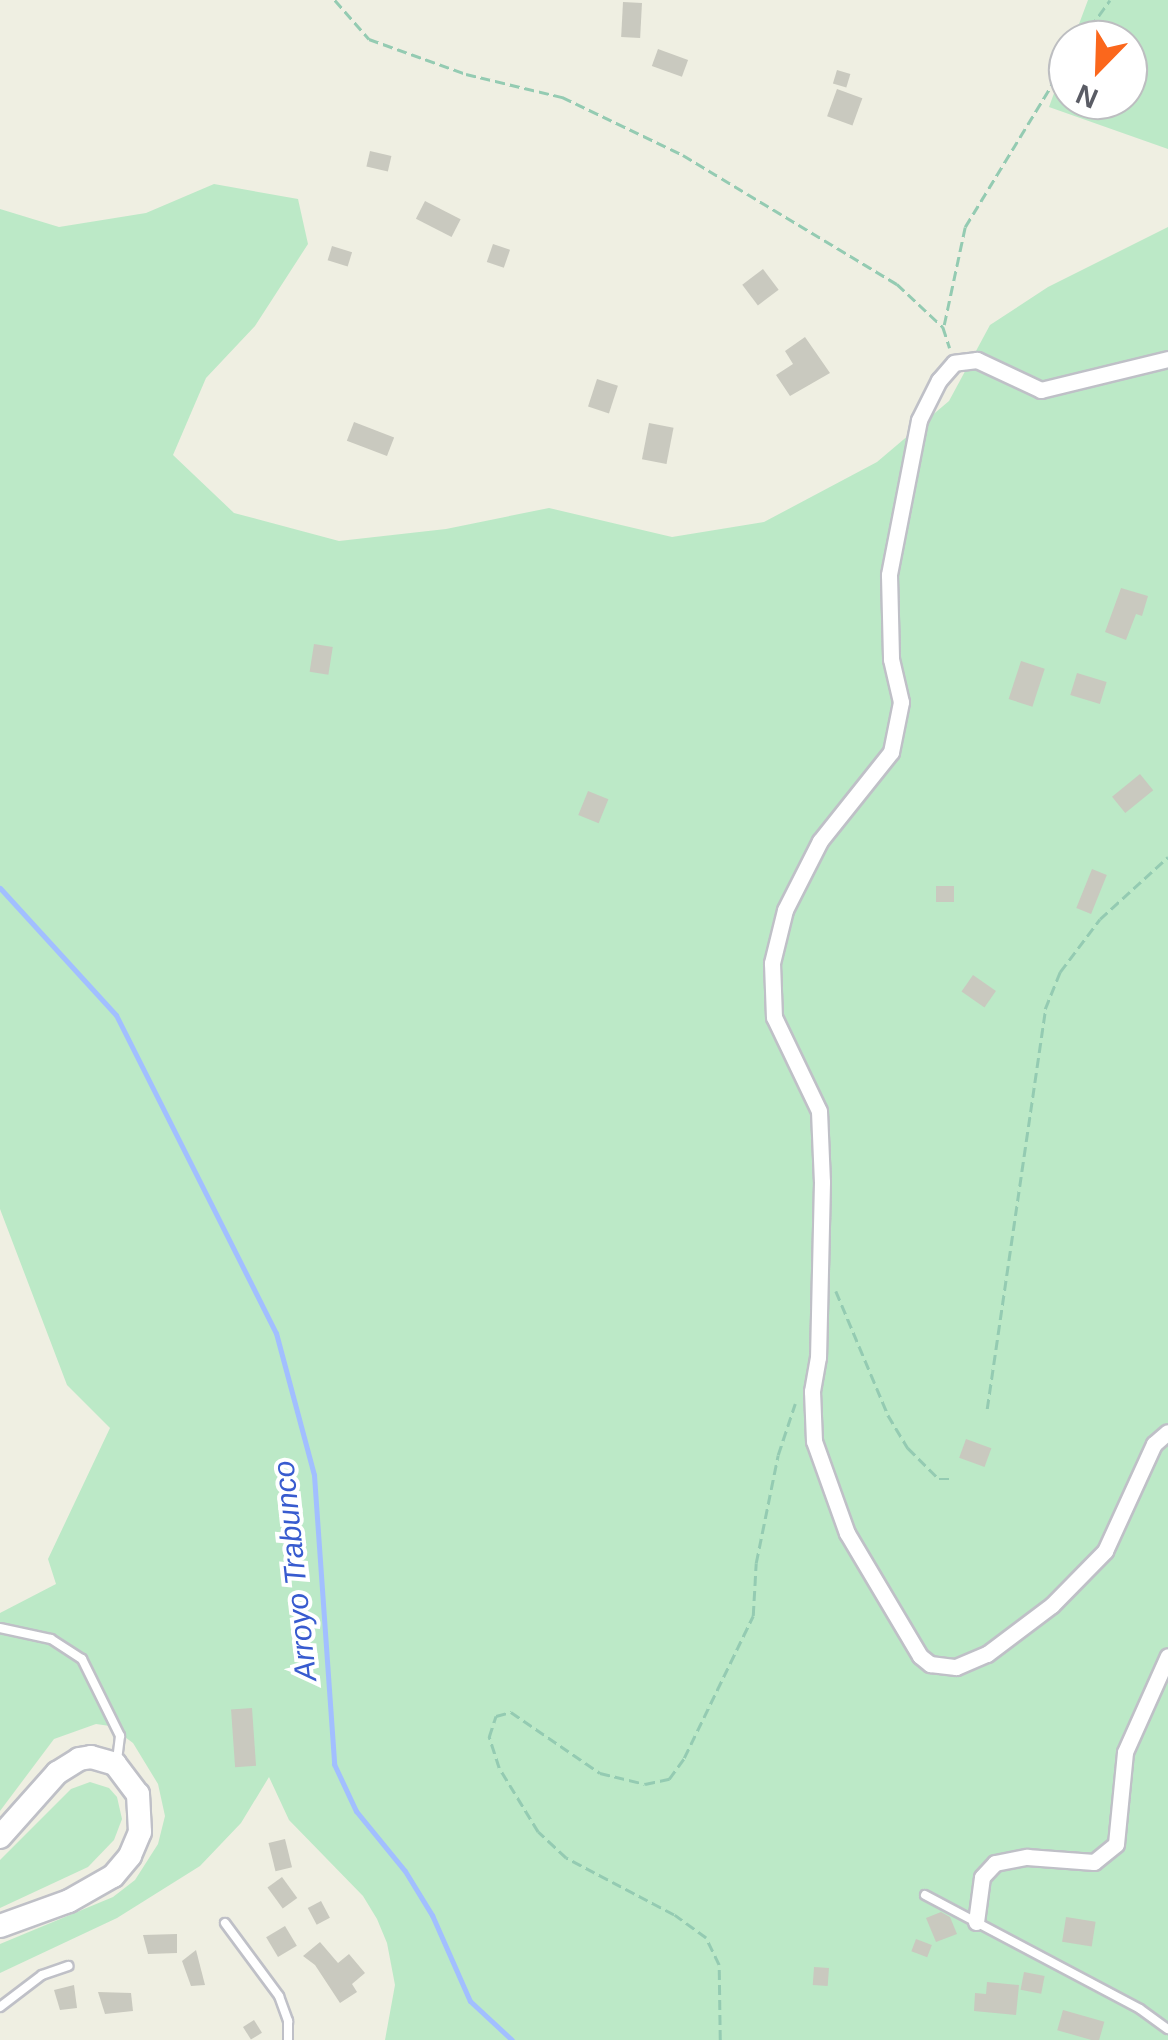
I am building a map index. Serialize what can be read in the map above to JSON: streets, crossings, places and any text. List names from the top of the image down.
{
  "water": ["Arroyo Trabunco"],
  "north": "bottom left"
}
